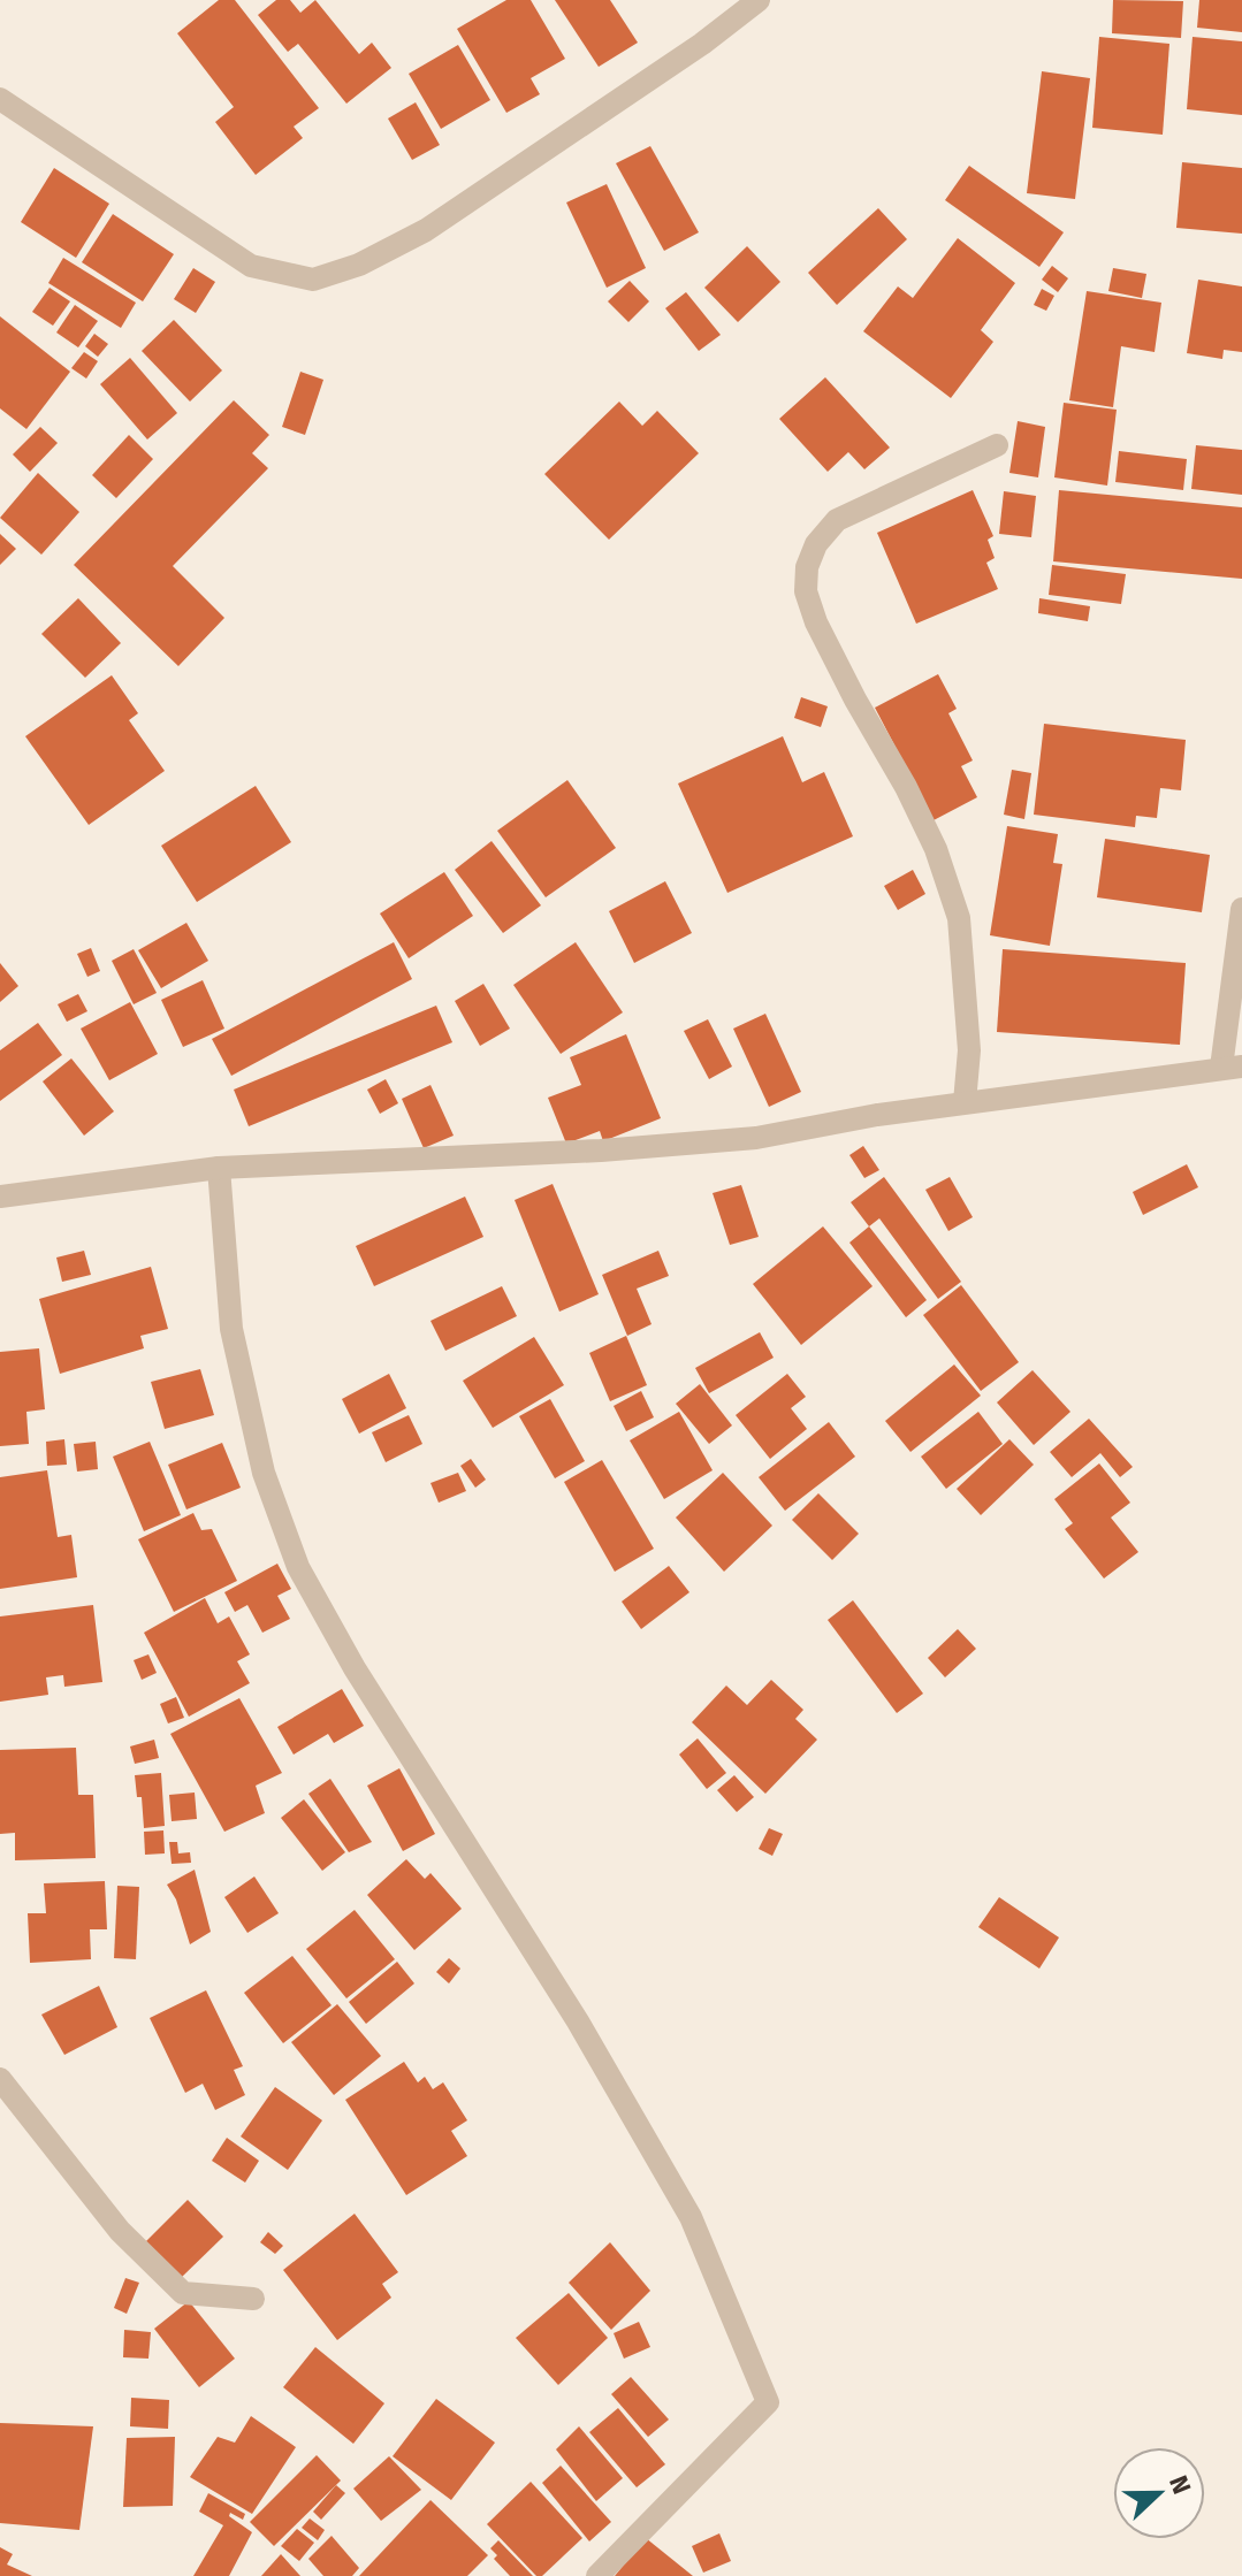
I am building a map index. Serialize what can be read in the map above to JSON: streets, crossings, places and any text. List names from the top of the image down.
{
  "north": "right"
}
